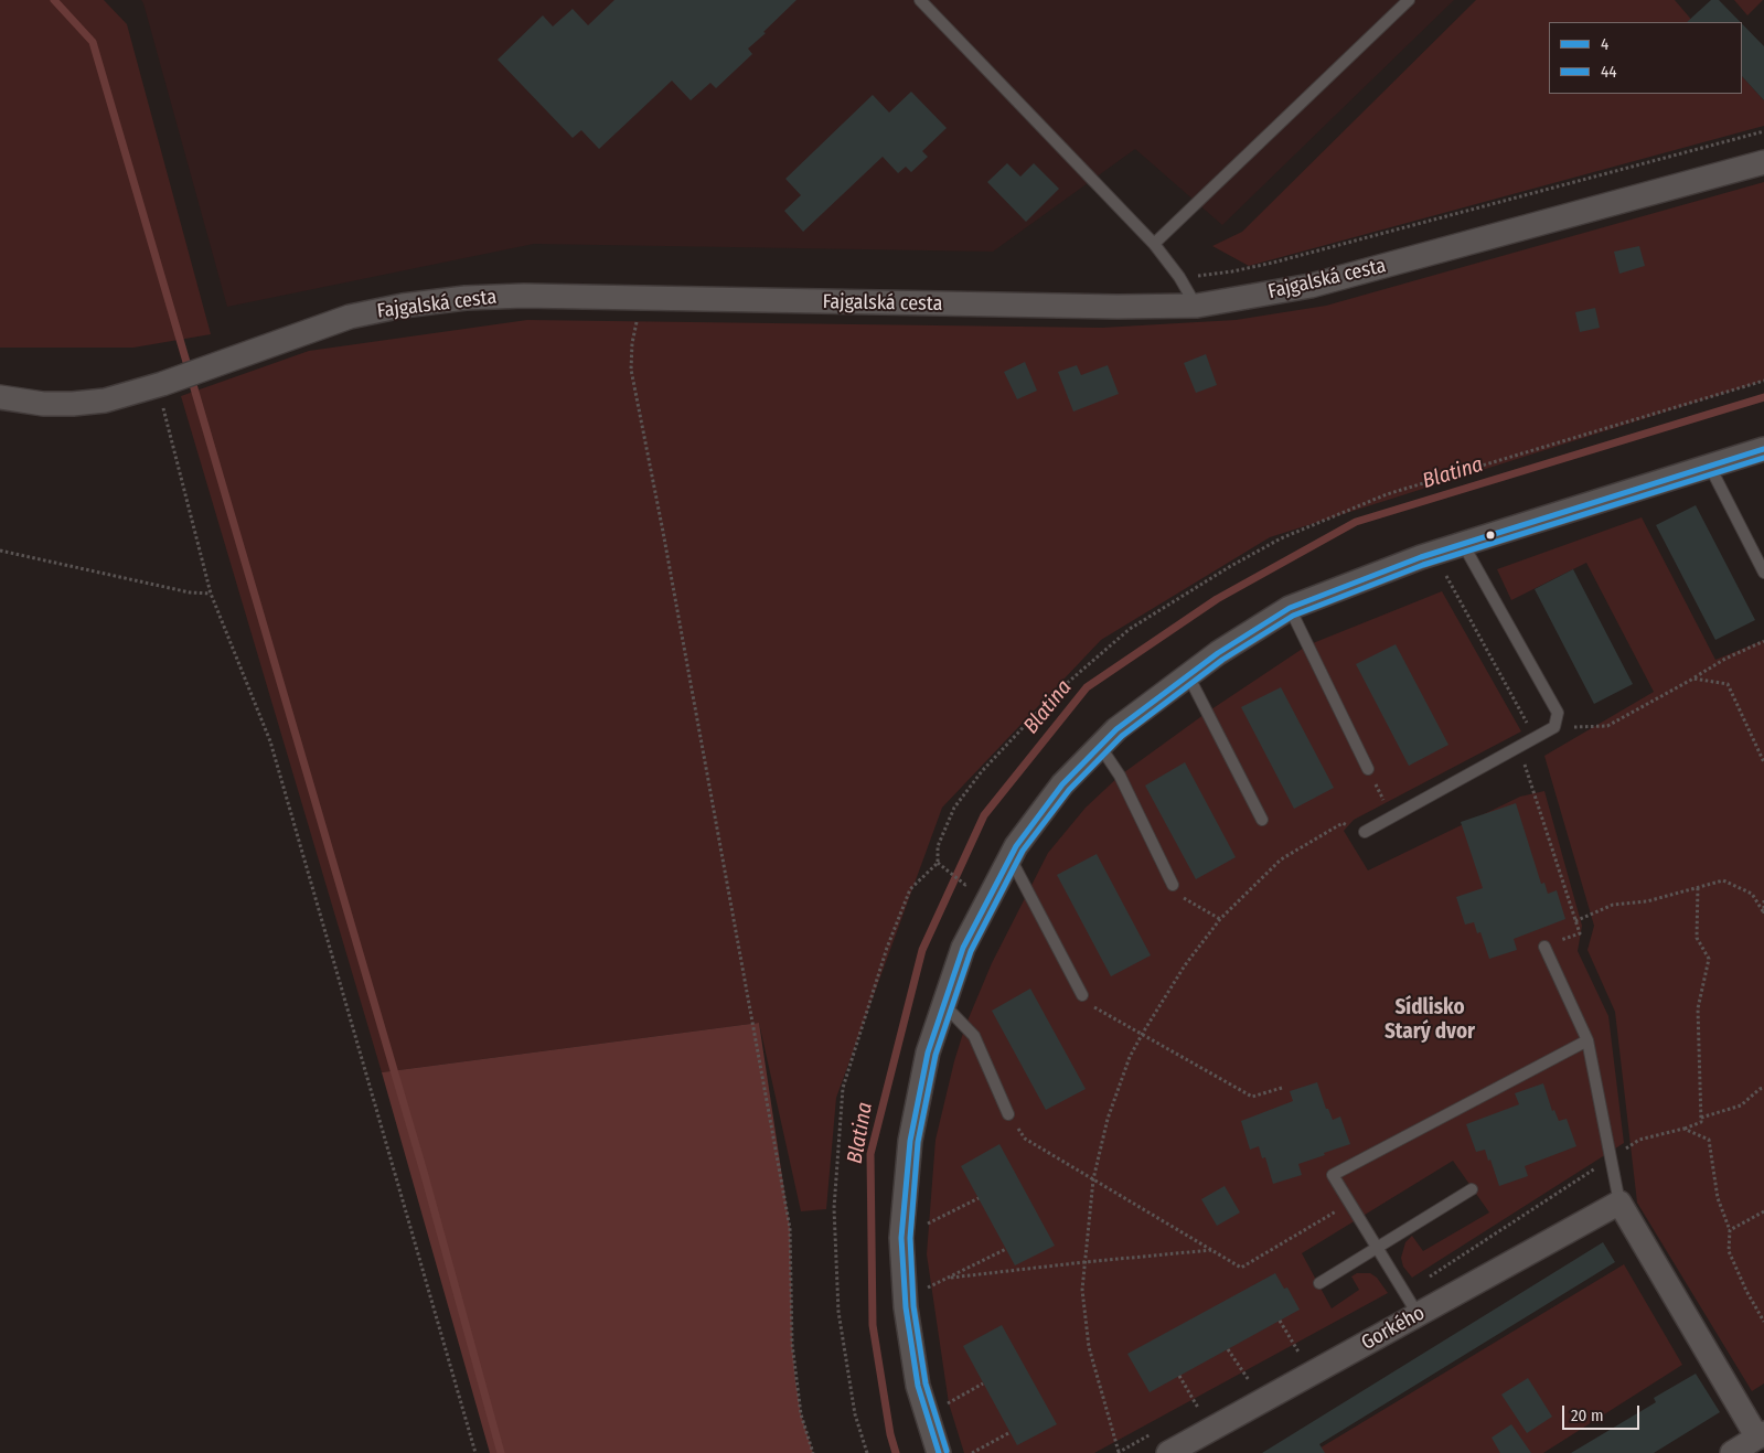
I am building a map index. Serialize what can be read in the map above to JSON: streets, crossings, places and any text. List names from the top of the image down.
{
  "streets": {
    "street": ["Fajgalská cesta", "Gorkého"]
  },
  "districts": ["Sídlisko Starý dvor"],
  "water": ["Blatina"],
  "lines": ["transit line 4", "transit line 44"],
  "legend": ["4", "44"],
  "scale_bar": "20 m"
}
